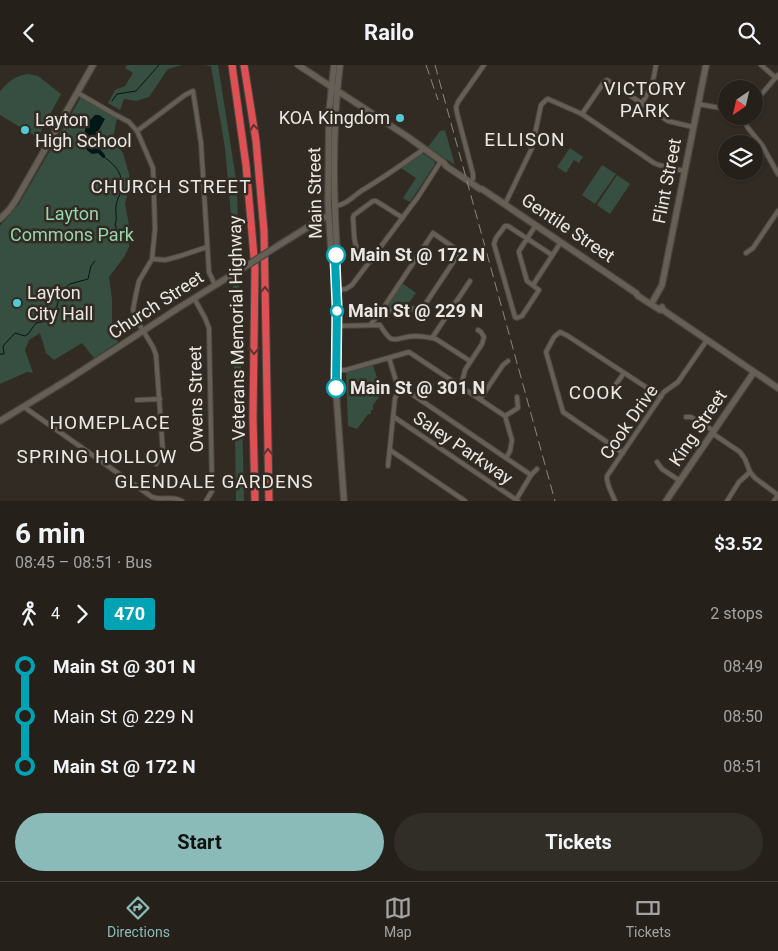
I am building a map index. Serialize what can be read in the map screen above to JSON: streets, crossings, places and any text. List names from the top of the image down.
{
  "streets": {
    "highway": ["Veterans Memorial Highway"],
    "main road": [
      "Flint Street",
      "Main Street",
      "Gentile Street",
      "Church Street",
      "King Street"
    ],
    "street": ["Owens Street", "Cook Drive", "Saley Parkway"]
  },
  "crossings": [
    ["Flint Street", "Gentile Street"],
    ["Main Street", "Gentile Street"],
    ["Main Street", "Church Street"],
    ["Gentile Street", "Cook Drive"],
    ["Gentile Street", "King Street"],
    ["Church Street", "Owens Street"]
  ],
  "districts": [
    "VICTORY PARK",
    "ELLISON",
    "CHURCH STREET",
    "COOK",
    "HOMEPLACE",
    "SPRING HOLLOW",
    "GLENDALE GARDENS"
  ],
  "parks": ["Layton Commons Park"],
  "places": [
    "KOA Kingdom",
    "Layton High School",
    "Main St @ 172 N",
    "Layton City Hall",
    "Main St @ 229 N",
    "Main St @ 301 N"
  ],
  "lines": ["bus line 470"],
  "north": "bottom left",
  "page": {
    "header": "Railo",
    "heading": ["6 min", "08:45 – 08:51 · Bus", "$3.52"],
    "legs": ["4", "470", "2 stops"],
    "list": [
      {
        "name": "Main St @ 301 N",
        "value": "08:49"
      },
      {
        "name": "Main St @ 229 N",
        "value": "08:50"
      },
      {
        "name": "Main St @ 172 N",
        "value": "08:51"
      }
    ],
    "buttons": ["Start", "Tickets"],
    "tabs": ["Directions", "Map", "Tickets"]
  }
}
